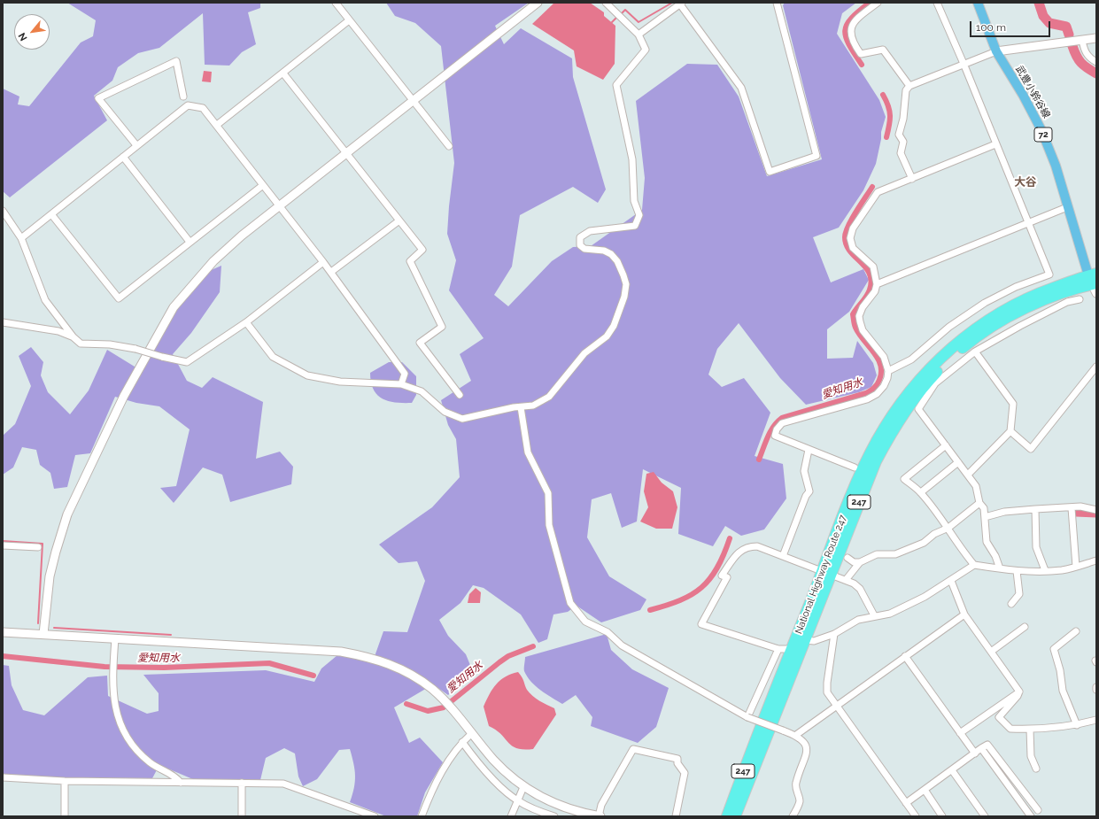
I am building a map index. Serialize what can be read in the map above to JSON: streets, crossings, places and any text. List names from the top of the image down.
{
  "streets": {
    "highway": ["247", "National Highway Route 247"],
    "main road": ["武豊小鈴谷線", "72"]
  },
  "crossings": [
    ["武豊小鈴谷線", "National Highway Route 247"]
  ],
  "districts": ["大谷"],
  "water": ["愛知用水"],
  "scale_bar": "100 m",
  "north": "bottom left"
}
